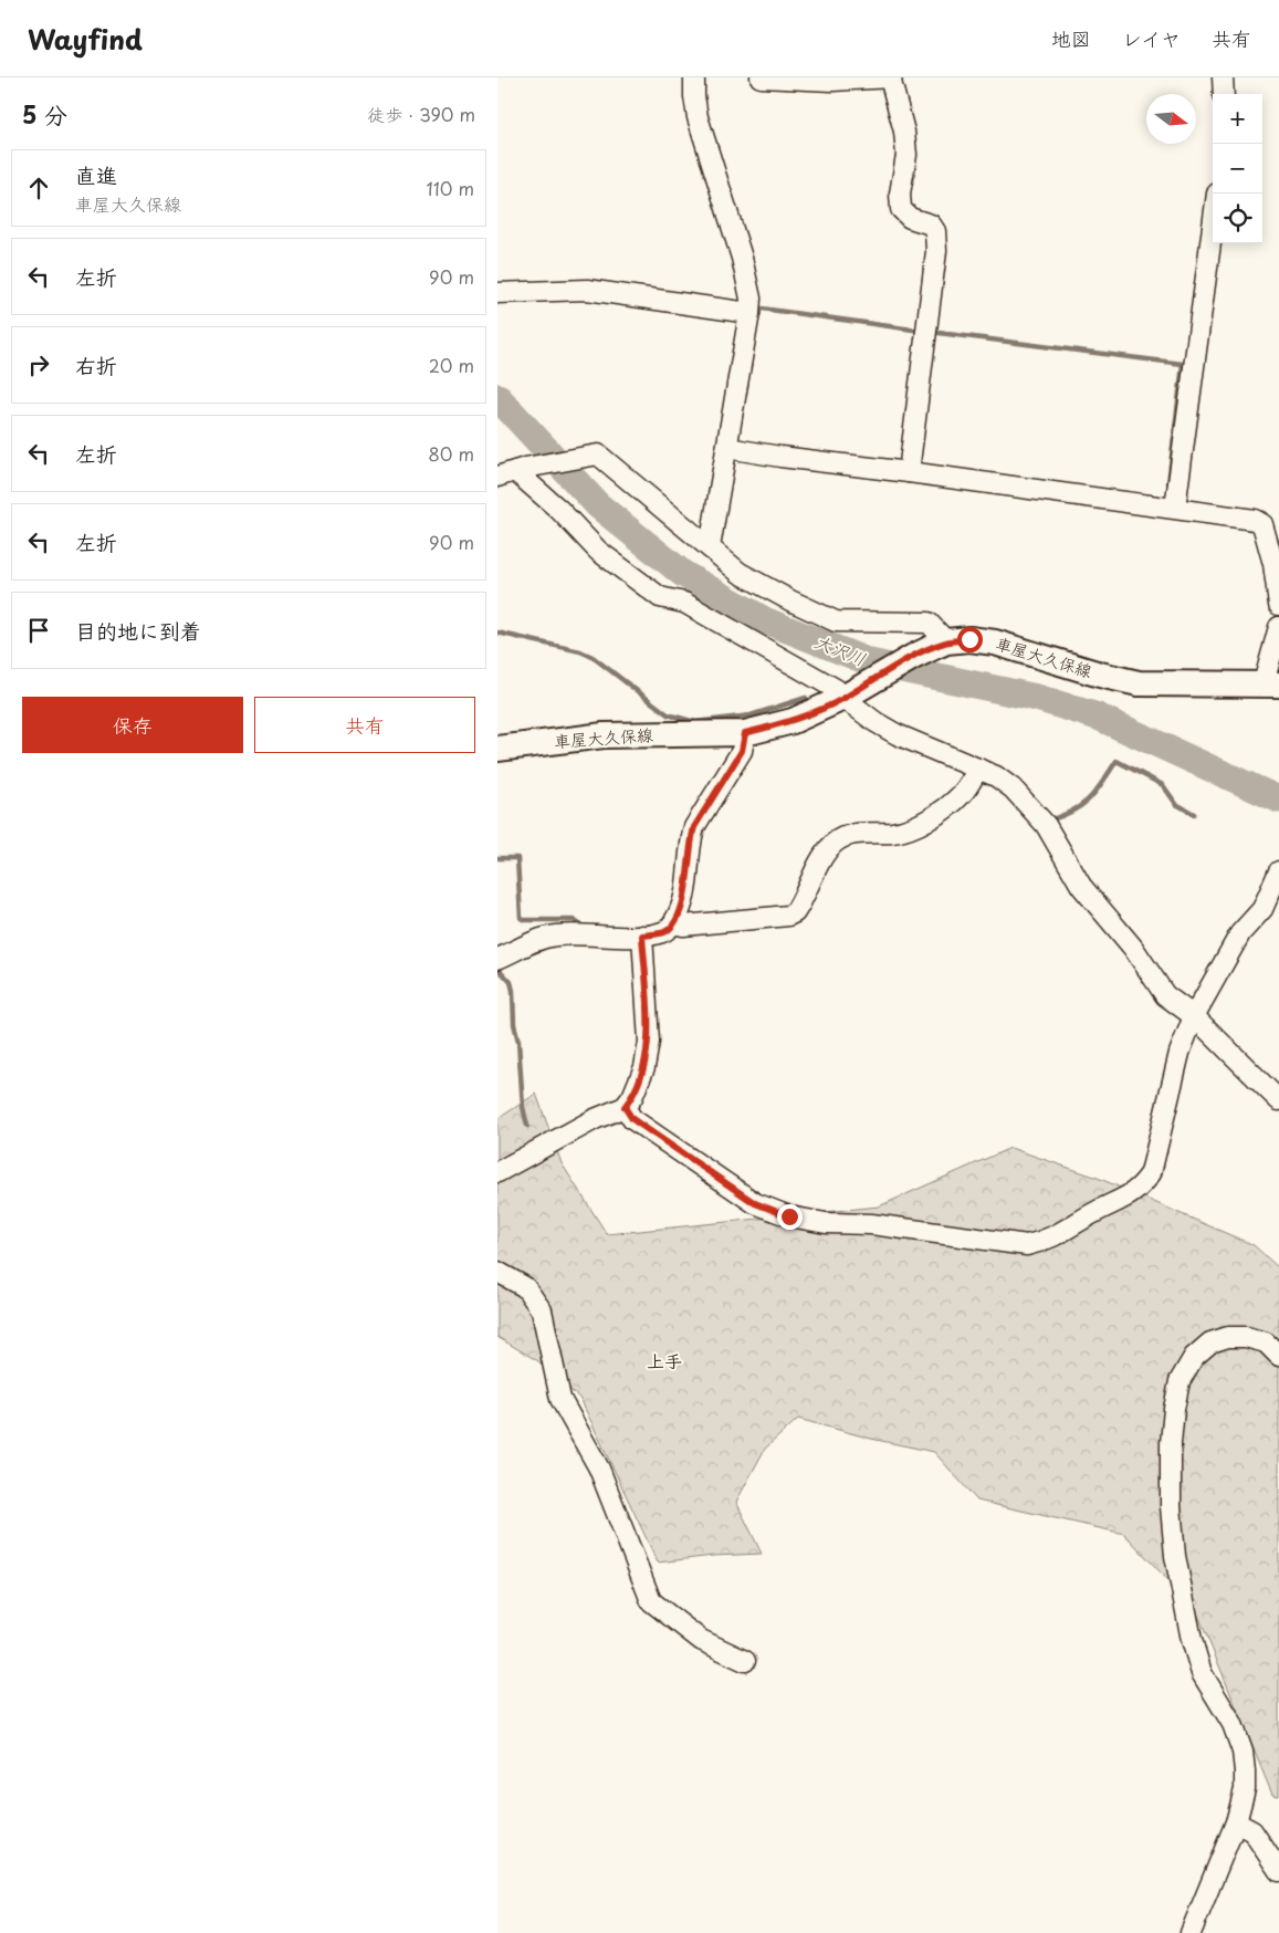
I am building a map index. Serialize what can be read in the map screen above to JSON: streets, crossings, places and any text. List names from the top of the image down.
{
  "streets": {
    "main road": ["車屋大久保線"]
  },
  "districts": ["上手"],
  "water": ["大沢川"],
  "north": "right",
  "page": {
    "header": "Wayfind",
    "nav": ["地図", "レイヤ", "共有"],
    "heading": ["5 分", "徒歩 · 390 m"],
    "map_buttons": ["+", "−"],
    "list": [
      ["直進", "車屋大久保線", "110 m"],
      ["左折", "90 m"],
      ["右折", "20 m"],
      ["左折", "80 m"],
      ["左折", "90 m"],
      "目的地に到着"
    ],
    "buttons": ["保存", "共有"]
  }
}
